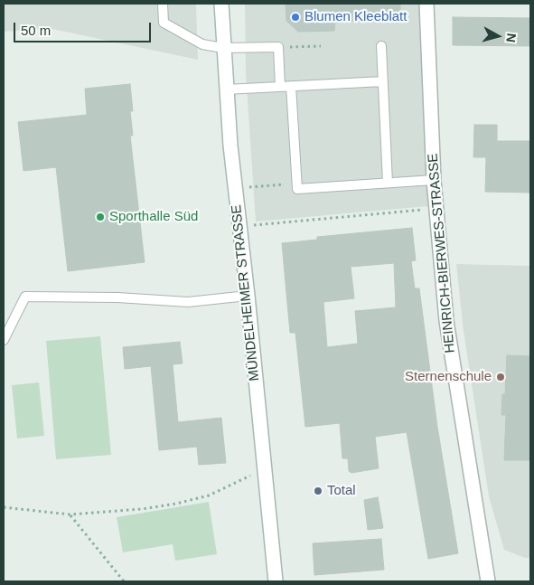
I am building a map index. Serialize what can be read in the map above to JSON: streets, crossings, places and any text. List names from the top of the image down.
{
  "streets": {
    "main road": ["HEINRICH-BIERWES-STRASSE", "MÜNDELHEIMER STRASSE"]
  },
  "places": [
    "Blumen Kleeblatt",
    "Sporthalle Süd",
    "Sternenschule",
    "Total"
  ],
  "scale_bar": "50 m",
  "north": "right"
}
